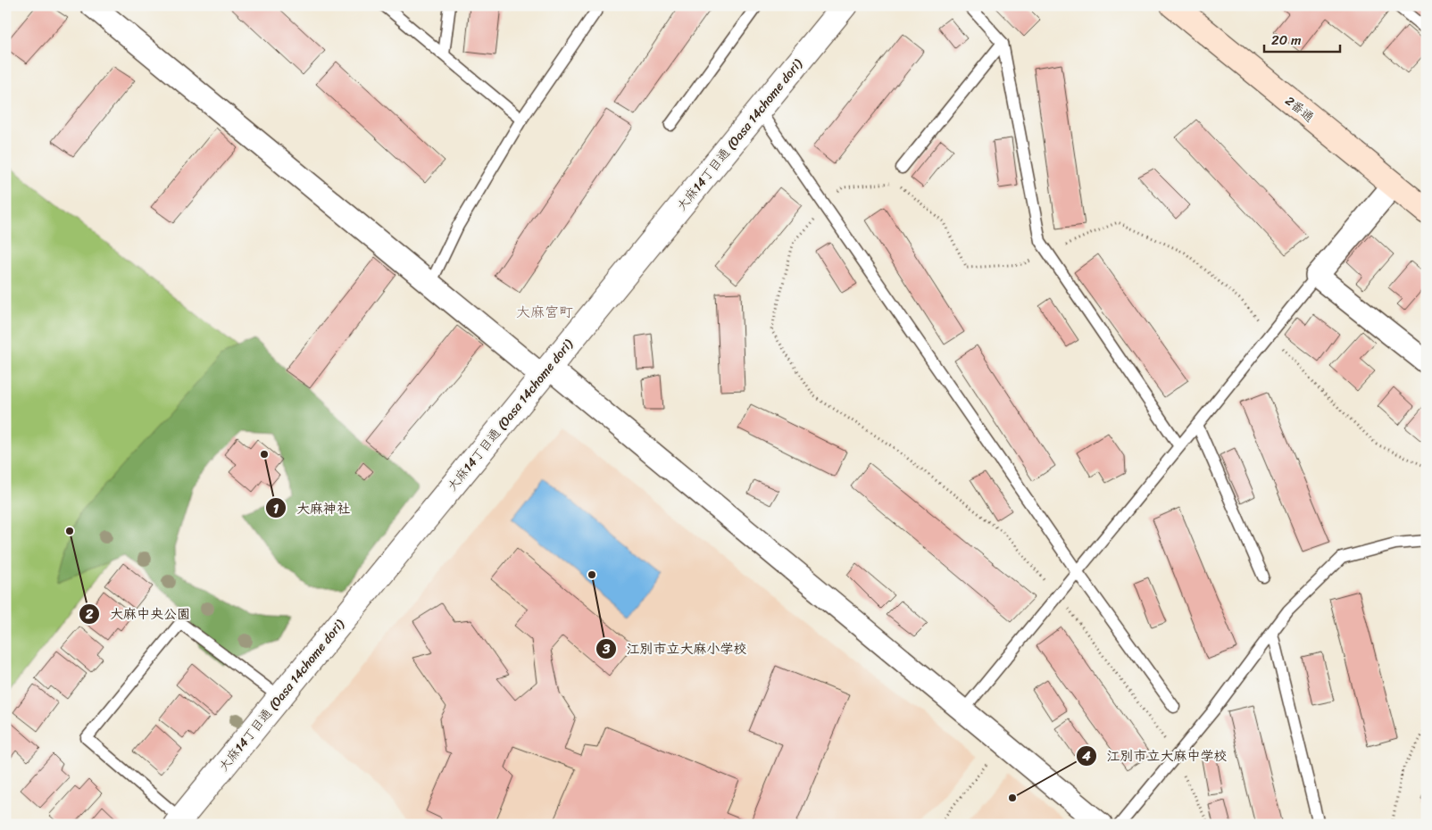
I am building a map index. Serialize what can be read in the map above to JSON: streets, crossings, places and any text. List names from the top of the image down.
{
  "streets": {
    "main road": ["2番通"],
    "street": ["大麻14丁目通 (Oasa 14chome dori)"]
  },
  "districts": ["大麻宮町"],
  "places": [
    "大麻神社",
    "大麻中央公園",
    "江別市立大麻小学校",
    "江別市立大麻中学校"
  ],
  "scale_bar": "20 m"
}
